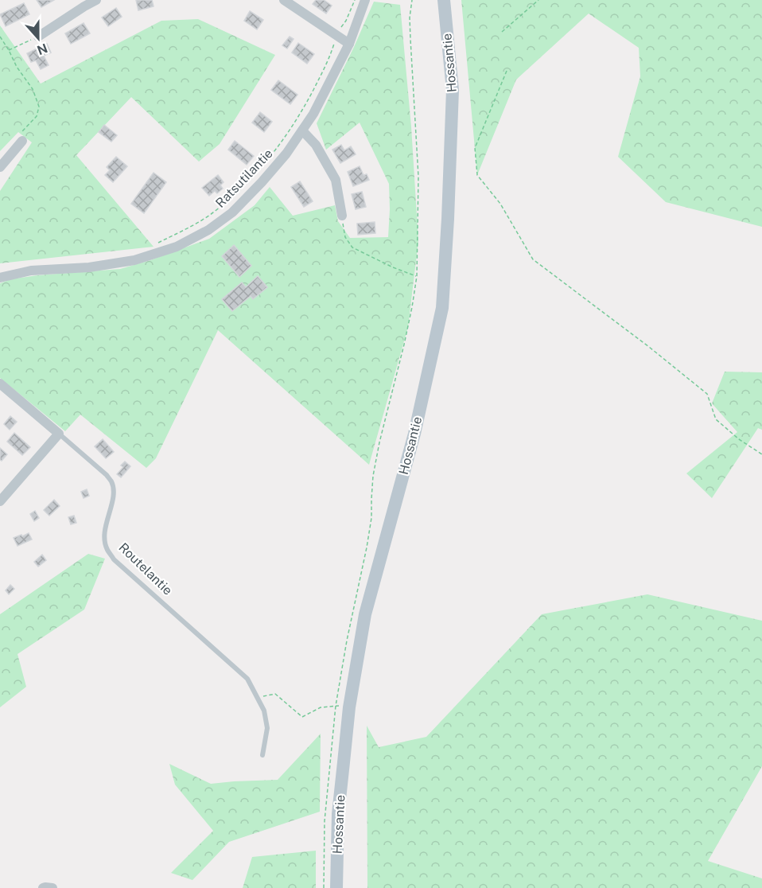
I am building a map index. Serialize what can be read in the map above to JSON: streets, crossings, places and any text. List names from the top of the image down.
{
  "streets": {
    "main road": ["Hossantie"],
    "street": ["Ratsutilantie", "Routelantie"]
  },
  "north": "bottom"
}
